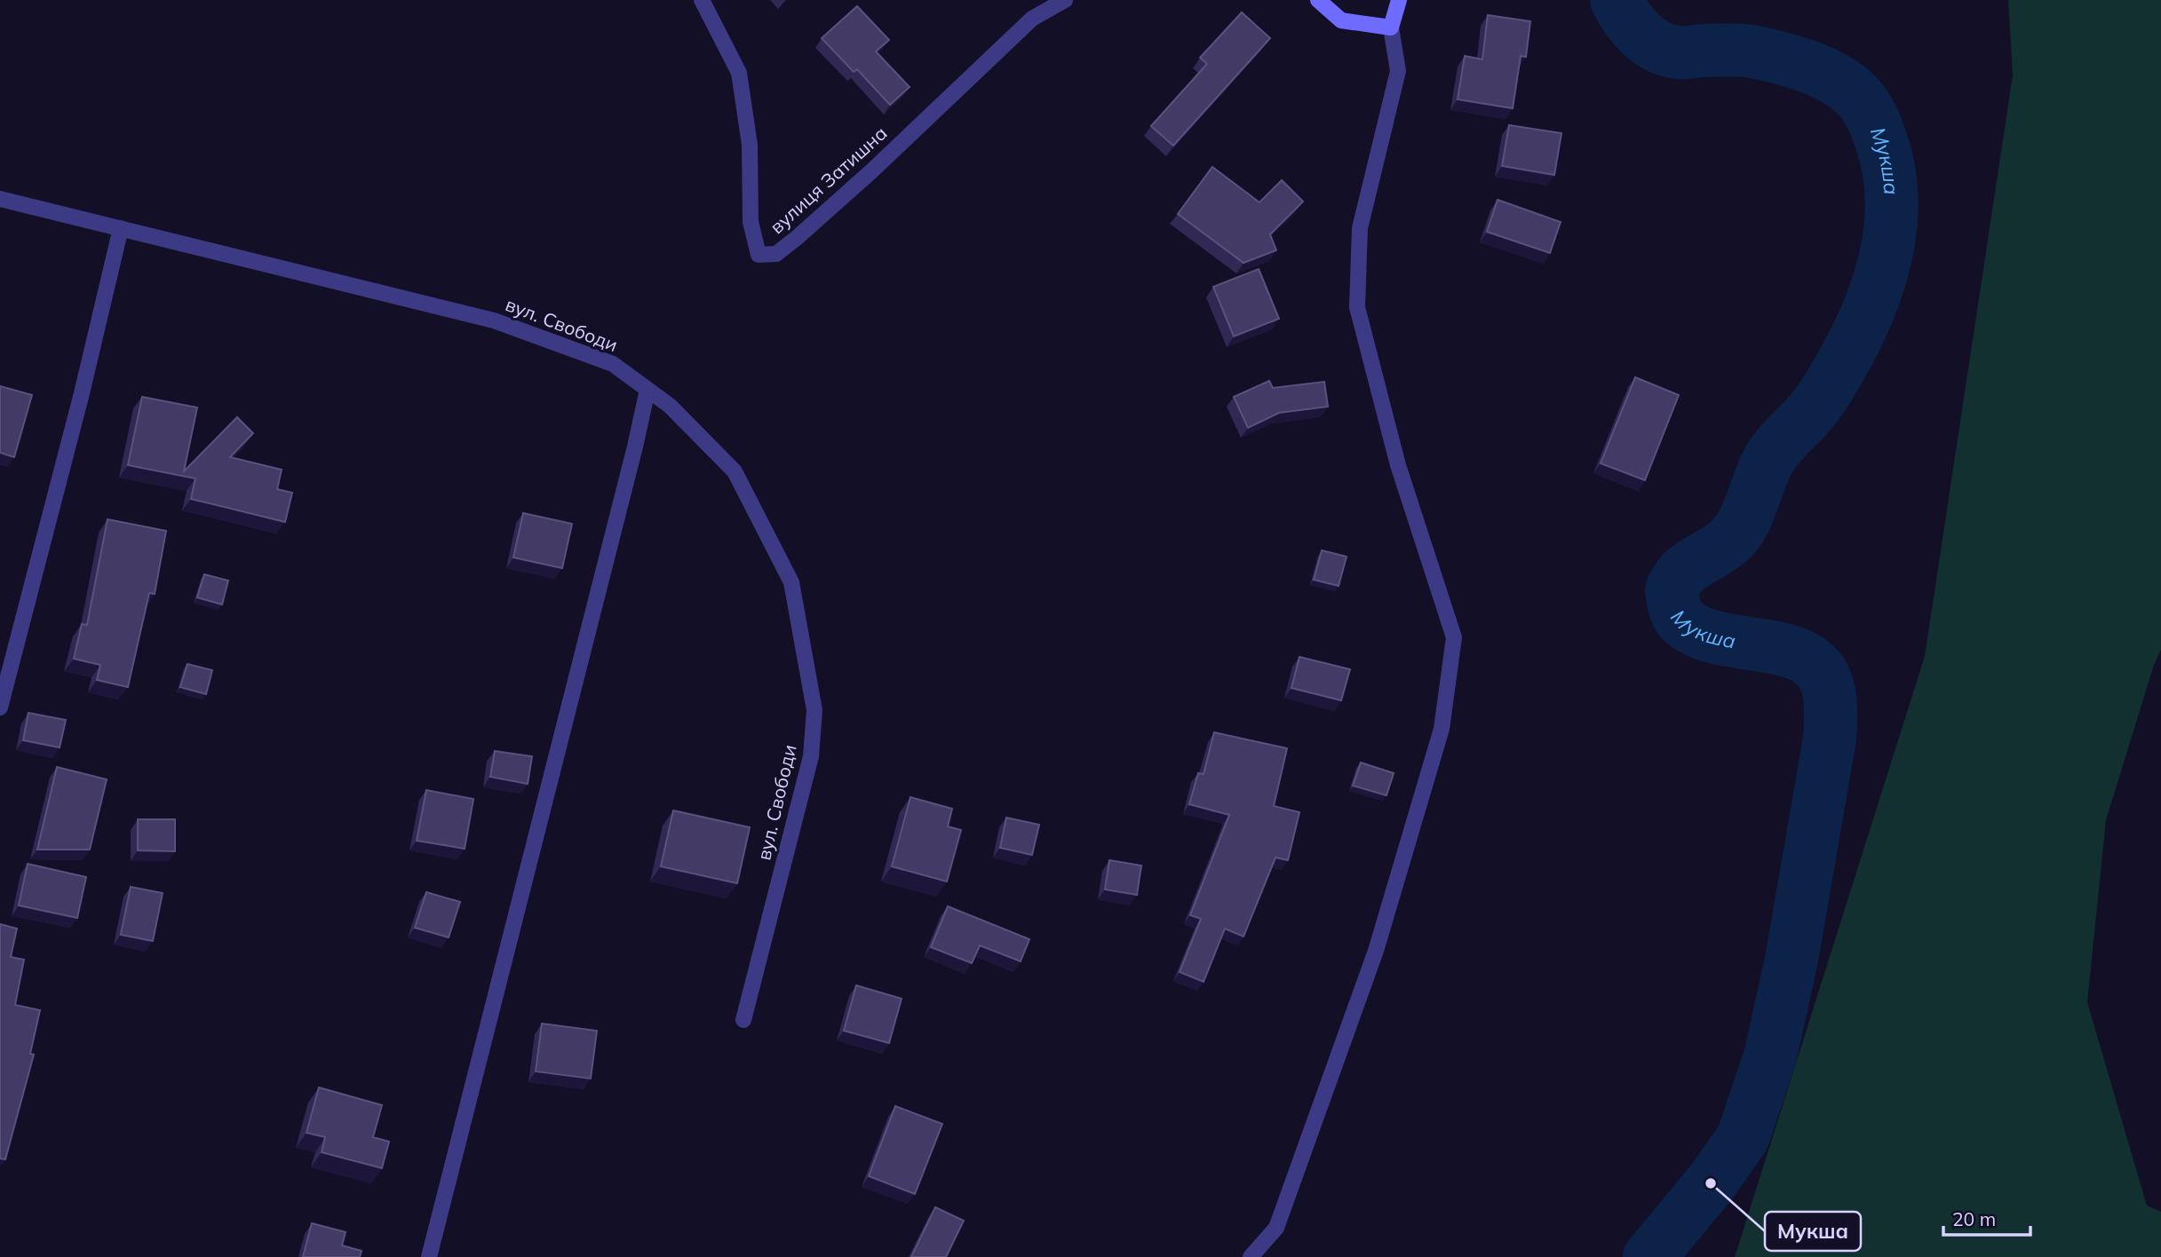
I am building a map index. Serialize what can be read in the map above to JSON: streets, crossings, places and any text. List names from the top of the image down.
{
  "streets": {
    "street": ["вулиця Затишна", "вул. Свободи"]
  },
  "water": ["Мукша"],
  "places": ["Мукша"],
  "scale_bar": "20 m"
}
